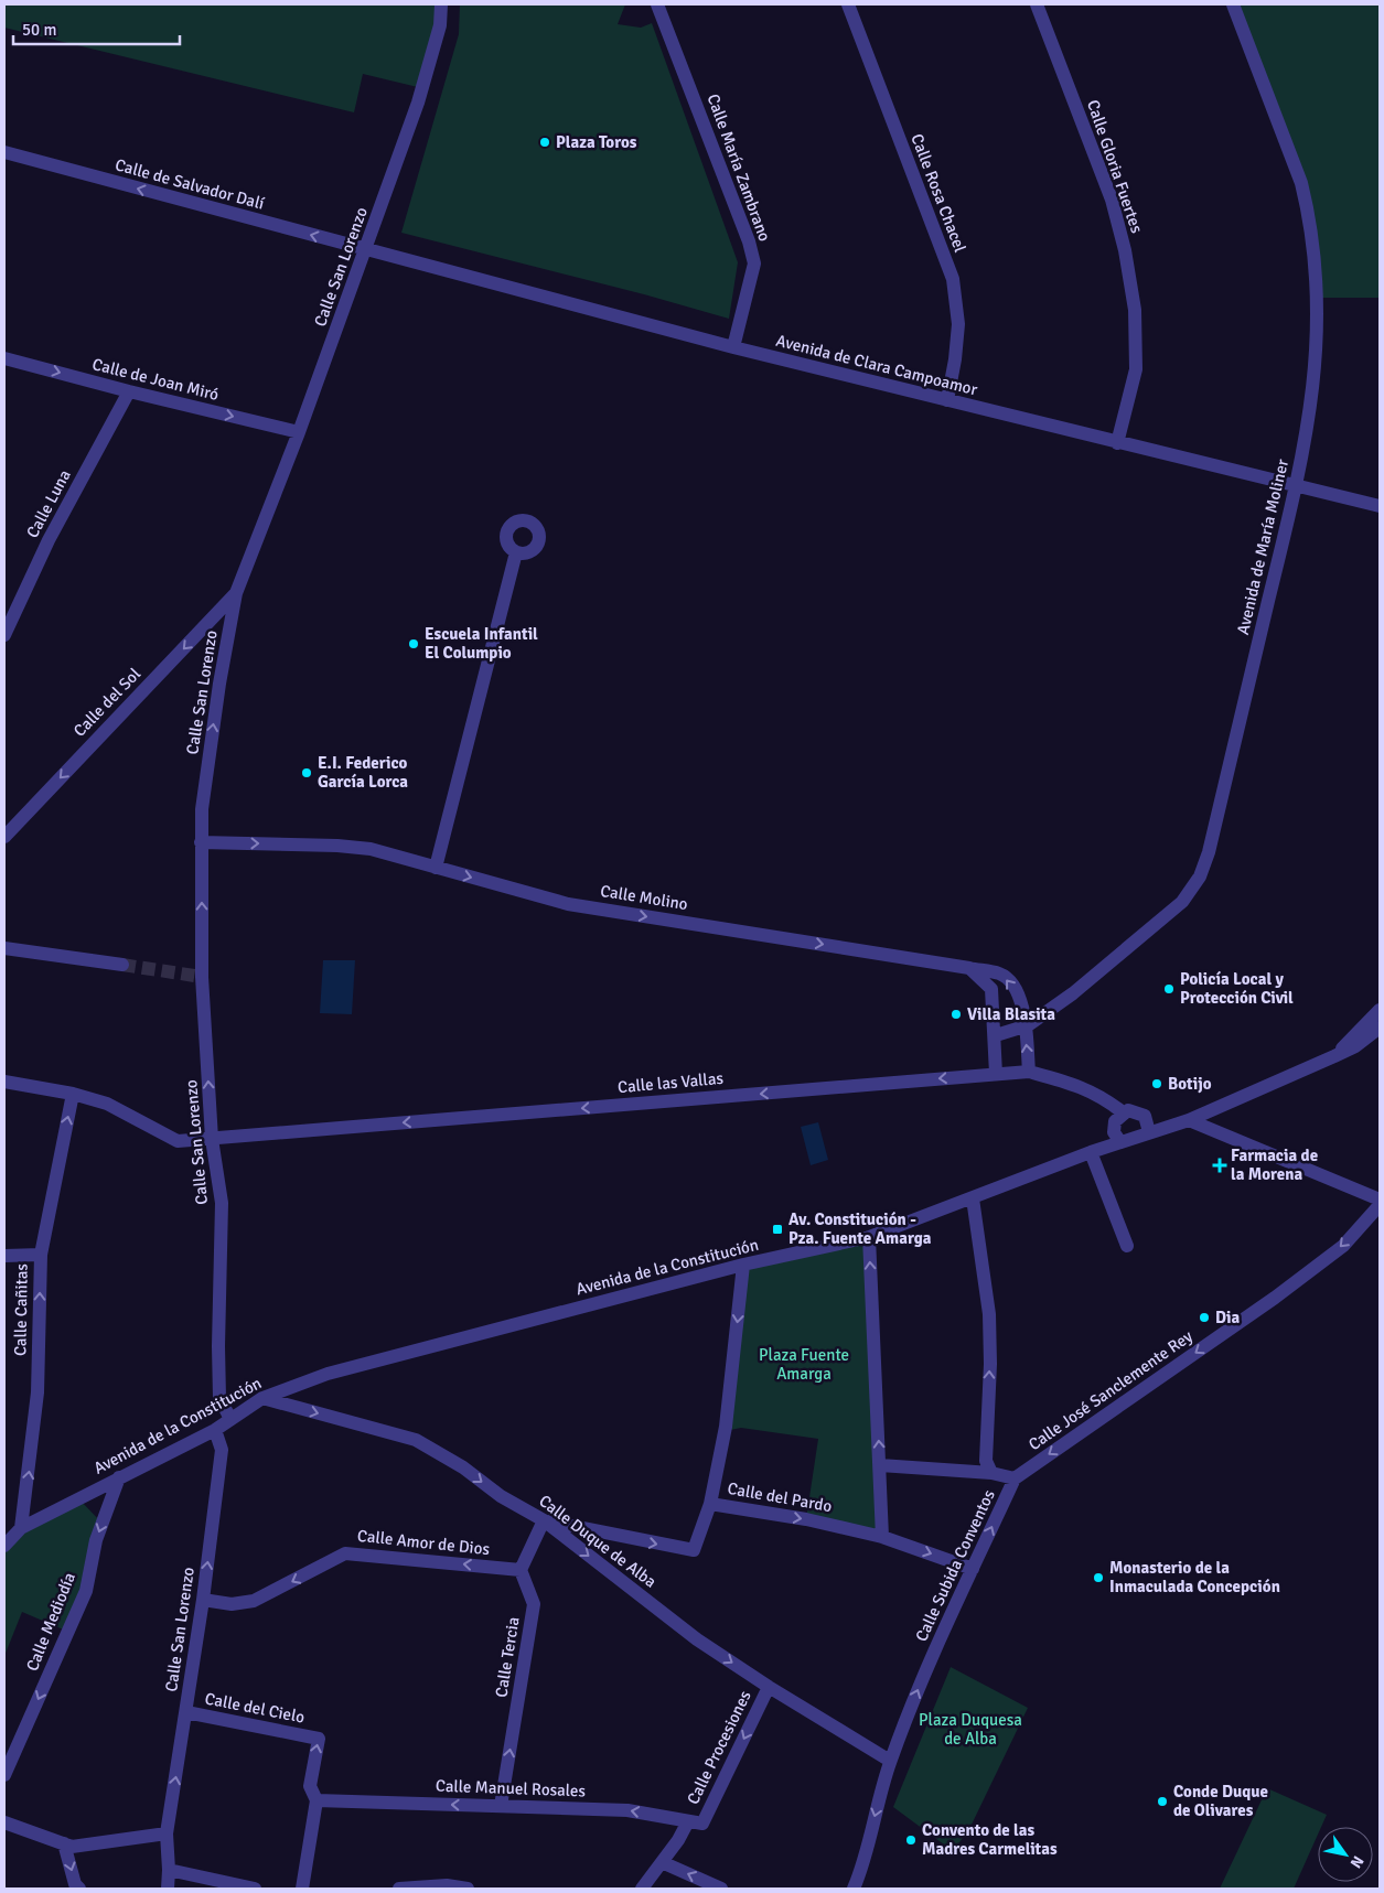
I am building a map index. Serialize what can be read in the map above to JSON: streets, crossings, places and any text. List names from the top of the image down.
{
  "streets": {
    "street": [
      "Calle Gloria Fuertes",
      "Calle María Zambrano",
      "Calle de Salvador Dalí",
      "Calle Rosa Chacel",
      "Calle San Lorenzo",
      "Avenida de Clara Campoamor",
      "Calle de Joan Miró",
      "Calle Luna",
      "Avenida de María Moliner",
      "Calle del Sol",
      "Calle Molino",
      "Calle las Vallas",
      "Avenida de la Constitución",
      "Calle Cañitas",
      "Calle José Sanclemente Rey",
      "Calle del Pardo",
      "Calle Duque de Alba",
      "Calle Amor de Dios",
      "Calle Subida Conventos",
      "Calle Mediodía",
      "Calle Tercia",
      "Calle del Cielo",
      "Calle Procesiones",
      "Calle Manuel Rosales"
    ]
  },
  "crossings": [
    ["Calle Gloria Fuertes", "Avenida de Clara Campoamor"],
    ["Calle María Zambrano", "Avenida de Clara Campoamor"],
    ["Calle de Salvador Dalí", "Calle San Lorenzo"],
    ["Calle de Salvador Dalí", "Avenida de Clara Campoamor"],
    ["Calle Rosa Chacel", "Avenida de Clara Campoamor"],
    ["Calle San Lorenzo", "Avenida de Clara Campoamor"],
    ["Calle San Lorenzo", "Calle de Joan Miró"],
    ["Calle San Lorenzo", "Calle del Sol"],
    ["Calle San Lorenzo", "Calle Molino"],
    ["Calle San Lorenzo", "Calle las Vallas"],
    ["Calle San Lorenzo", "Avenida de la Constitución"],
    ["Calle San Lorenzo", "Calle Amor de Dios"],
    ["Calle San Lorenzo", "Calle del Cielo"],
    ["Avenida de Clara Campoamor", "Avenida de María Moliner"],
    ["Calle de Joan Miró", "Calle Luna"],
    ["Avenida de María Moliner", "Calle Molino"],
    ["Calle Molino", "Calle las Vallas"],
    ["Calle las Vallas", "Avenida de la Constitución"],
    ["Calle las Vallas", "Calle Cañitas"],
    ["Avenida de la Constitución", "Calle Cañitas"],
    ["Avenida de la Constitución", "Calle Duque de Alba"],
    ["Avenida de la Constitución", "Calle Subida Conventos"],
    ["Avenida de la Constitución", "Calle Mediodía"],
    ["Calle José Sanclemente Rey", "Calle Subida Conventos"],
    ["Calle del Pardo", "Calle Duque de Alba"],
    ["Calle del Pardo", "Calle Subida Conventos"],
    ["Calle Duque de Alba", "Calle Subida Conventos"],
    ["Calle Duque de Alba", "Calle Procesiones"],
    ["Calle Amor de Dios", "Calle Tercia"],
    ["Calle Tercia", "Calle Manuel Rosales"],
    ["Calle del Cielo", "Calle Manuel Rosales"],
    ["Calle Procesiones", "Calle Manuel Rosales"]
  ],
  "one_way": [
    "Calle de Salvador Dalí",
    "Calle San Lorenzo",
    "Calle de Joan Miró",
    "Calle del Sol",
    "Calle las Vallas",
    "Calle Cañitas",
    "Calle José Sanclemente Rey",
    "Calle del Pardo",
    "Calle Duque de Alba",
    "Calle Amor de Dios",
    "Calle Mediodía",
    "Calle Tercia",
    "Calle Procesiones",
    "Calle Manuel Rosales"
  ],
  "parks": ["Plaza Fuente Amarga", "Plaza Duquesa de Alba"],
  "places": {
    "other": [
      "Plaza Toros",
      "Escuela Infantil El Columpio",
      "E.I. Federico García Lorca",
      "Policía Local y Protección Civil",
      "Villa Blasita",
      "Botijo",
      "Dia",
      "Monasterio de la Inmaculada Concepción",
      "Conde Duque de Olivares",
      "Convento de las Madres Carmelitas"
    ],
    "health": ["Farmacia de la Morena"],
    "transit": ["Av. Constitución - Pza. Fuente Amarga"]
  },
  "scale_bar": "50 m",
  "north": "bottom right"
}
